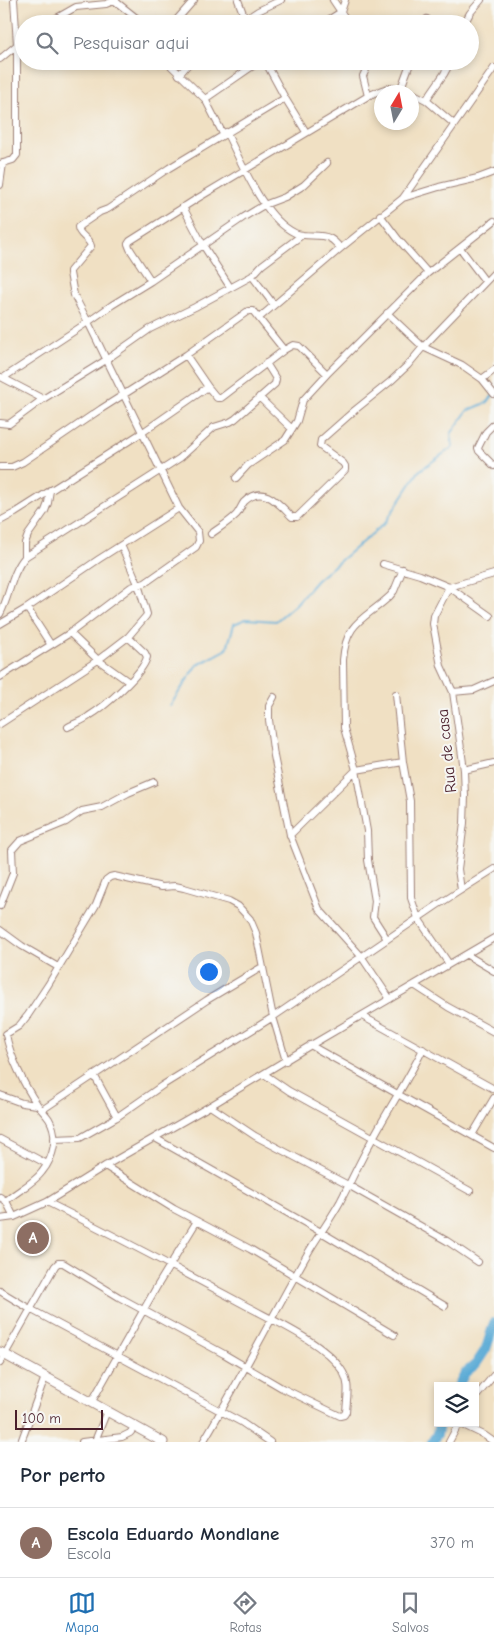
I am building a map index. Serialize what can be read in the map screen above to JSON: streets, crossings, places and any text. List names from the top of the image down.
{
  "streets": {
    "street": ["Rua de casa"]
  },
  "scale_bar": "100 m",
  "north": "top",
  "page": {
    "search": "Pesquisar aqui",
    "pins": "A",
    "scale": "100 m",
    "heading": "Por perto",
    "list": [
      {
        "mark": "A",
        "name": "Escola Eduardo Mondlane",
        "note": "Escola",
        "value": "370 m"
      }
    ],
    "nav": ["Mapa", "Rotas", "Salvos"]
  }
}
